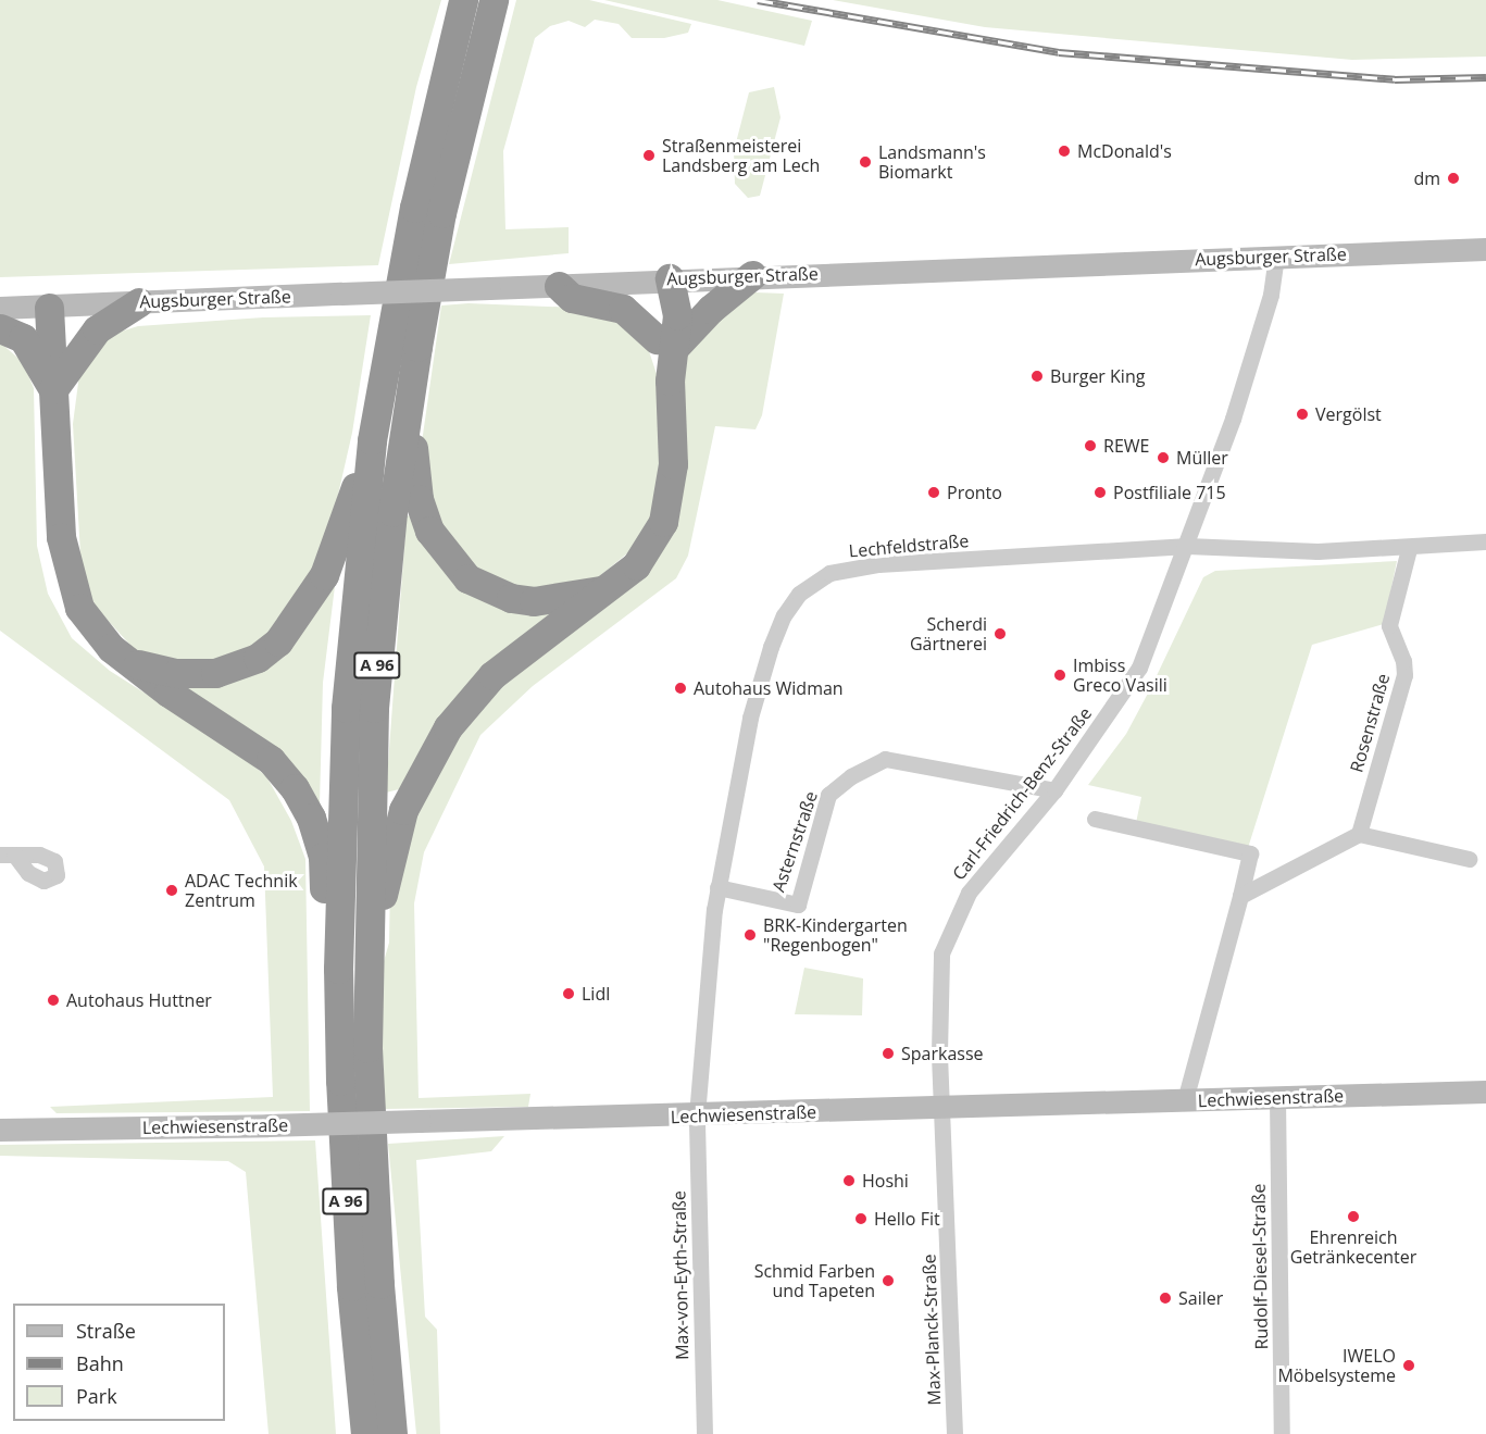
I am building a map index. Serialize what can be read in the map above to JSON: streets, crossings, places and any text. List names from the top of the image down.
{
  "streets": {
    "highway": ["A 96"],
    "main road": ["Augsburger Straße", "Lechwiesenstraße"],
    "street": [
      "Lechfeldstraße",
      "Rosenstraße",
      "Carl-Friedrich-Benz-Straße",
      "Asternstraße",
      "Rudolf-Diesel-Straße",
      "Max-von-Eyth-Straße",
      "Max-Planck-Straße"
    ]
  },
  "crossings": [
    ["Augsburger Straße", "Carl-Friedrich-Benz-Straße"],
    ["Lechfeldstraße", "Rosenstraße"],
    ["Lechfeldstraße", "Carl-Friedrich-Benz-Straße"],
    ["Lechfeldstraße", "Asternstraße"],
    ["Lechfeldstraße", "Lechwiesenstraße"],
    ["Lechfeldstraße", "Max-von-Eyth-Straße"],
    ["Carl-Friedrich-Benz-Straße", "Asternstraße"],
    ["Carl-Friedrich-Benz-Straße", "Lechwiesenstraße"],
    ["Carl-Friedrich-Benz-Straße", "Max-Planck-Straße"],
    ["Lechwiesenstraße", "Rudolf-Diesel-Straße"],
    ["Lechwiesenstraße", "Max-von-Eyth-Straße"],
    ["Lechwiesenstraße", "Max-Planck-Straße"]
  ],
  "places": [
    "McDonald's",
    "Straßenmeisterei Landsberg am Lech",
    "Landsmann's Biomarkt",
    "dm",
    "Burger King",
    "Vergölst",
    "REWE",
    "Müller",
    "Pronto",
    "Postfiliale 715",
    "Scherdi Gärtnerei",
    "Imbiss Greco Vasili",
    "Autohaus Widman",
    "ADAC Technik Zentrum",
    "BRK-Kindergarten \"Regenbogen\"",
    "Lidl",
    "Autohaus Huttner",
    "Sparkasse",
    "Hoshi",
    "Ehrenreich Getränkecenter",
    "Hello Fit",
    "Schmid Farben und Tapeten",
    "Sailer",
    "IWELO Möbelsysteme"
  ],
  "legend": ["Straße", "Bahn", "Park"]
}
